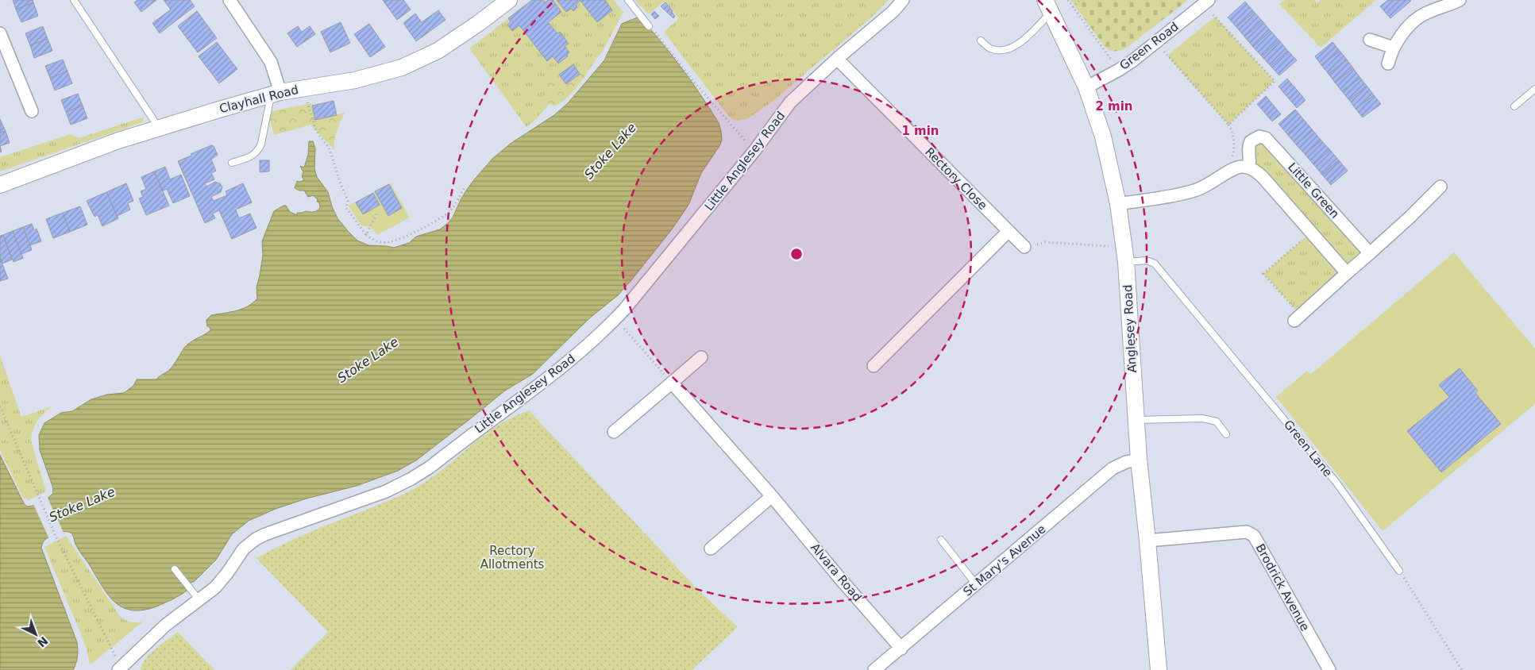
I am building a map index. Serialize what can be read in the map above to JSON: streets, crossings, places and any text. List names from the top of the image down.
{
  "streets": {
    "street": [
      "Green Road",
      "Clayhall Road",
      "Little Anglesey Road",
      "Rectory Close",
      "Little Green",
      "Anglesey Road",
      "St Mary's Avenue",
      "Alvara Road",
      "Brodrick Avenue"
    ],
    "lane": ["Green Lane"]
  },
  "crossings": [
    ["Green Road", "Anglesey Road"],
    ["Little Anglesey Road", "Rectory Close"],
    ["Anglesey Road", "Green Lane"],
    ["Anglesey Road", "St Mary's Avenue"],
    ["Anglesey Road", "Brodrick Avenue"],
    ["St Mary's Avenue", "Alvara Road"]
  ],
  "water": ["Stoke Lake"],
  "parks": ["Rectory Allotments"],
  "north": "bottom right",
  "rings": ["2 min", "1 min"]
}
